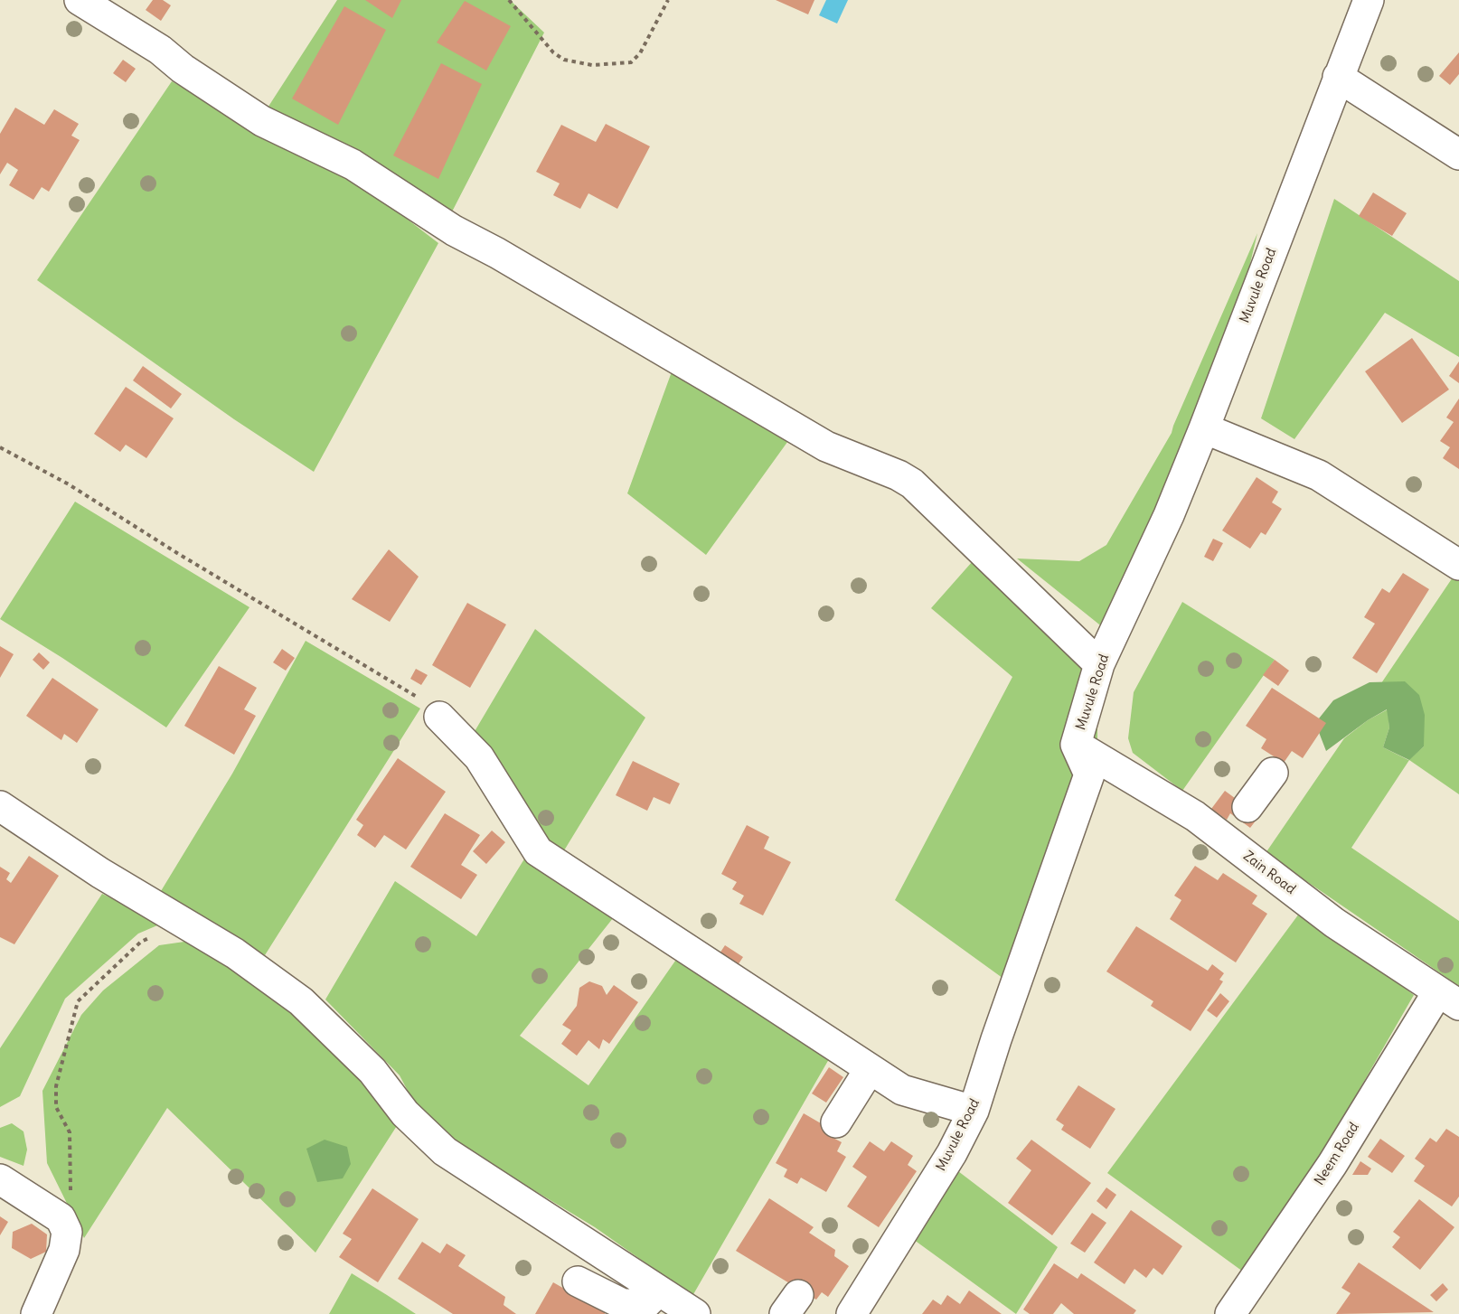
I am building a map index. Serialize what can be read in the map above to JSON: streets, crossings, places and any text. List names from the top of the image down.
{
  "streets": {
    "street": ["Muvule Road", "Zain Road", "Neem Road"]
  },
  "crossings": [
    ["Muvule Road", "Zain Road"],
    ["Zain Road", "Neem Road"]
  ]
}
